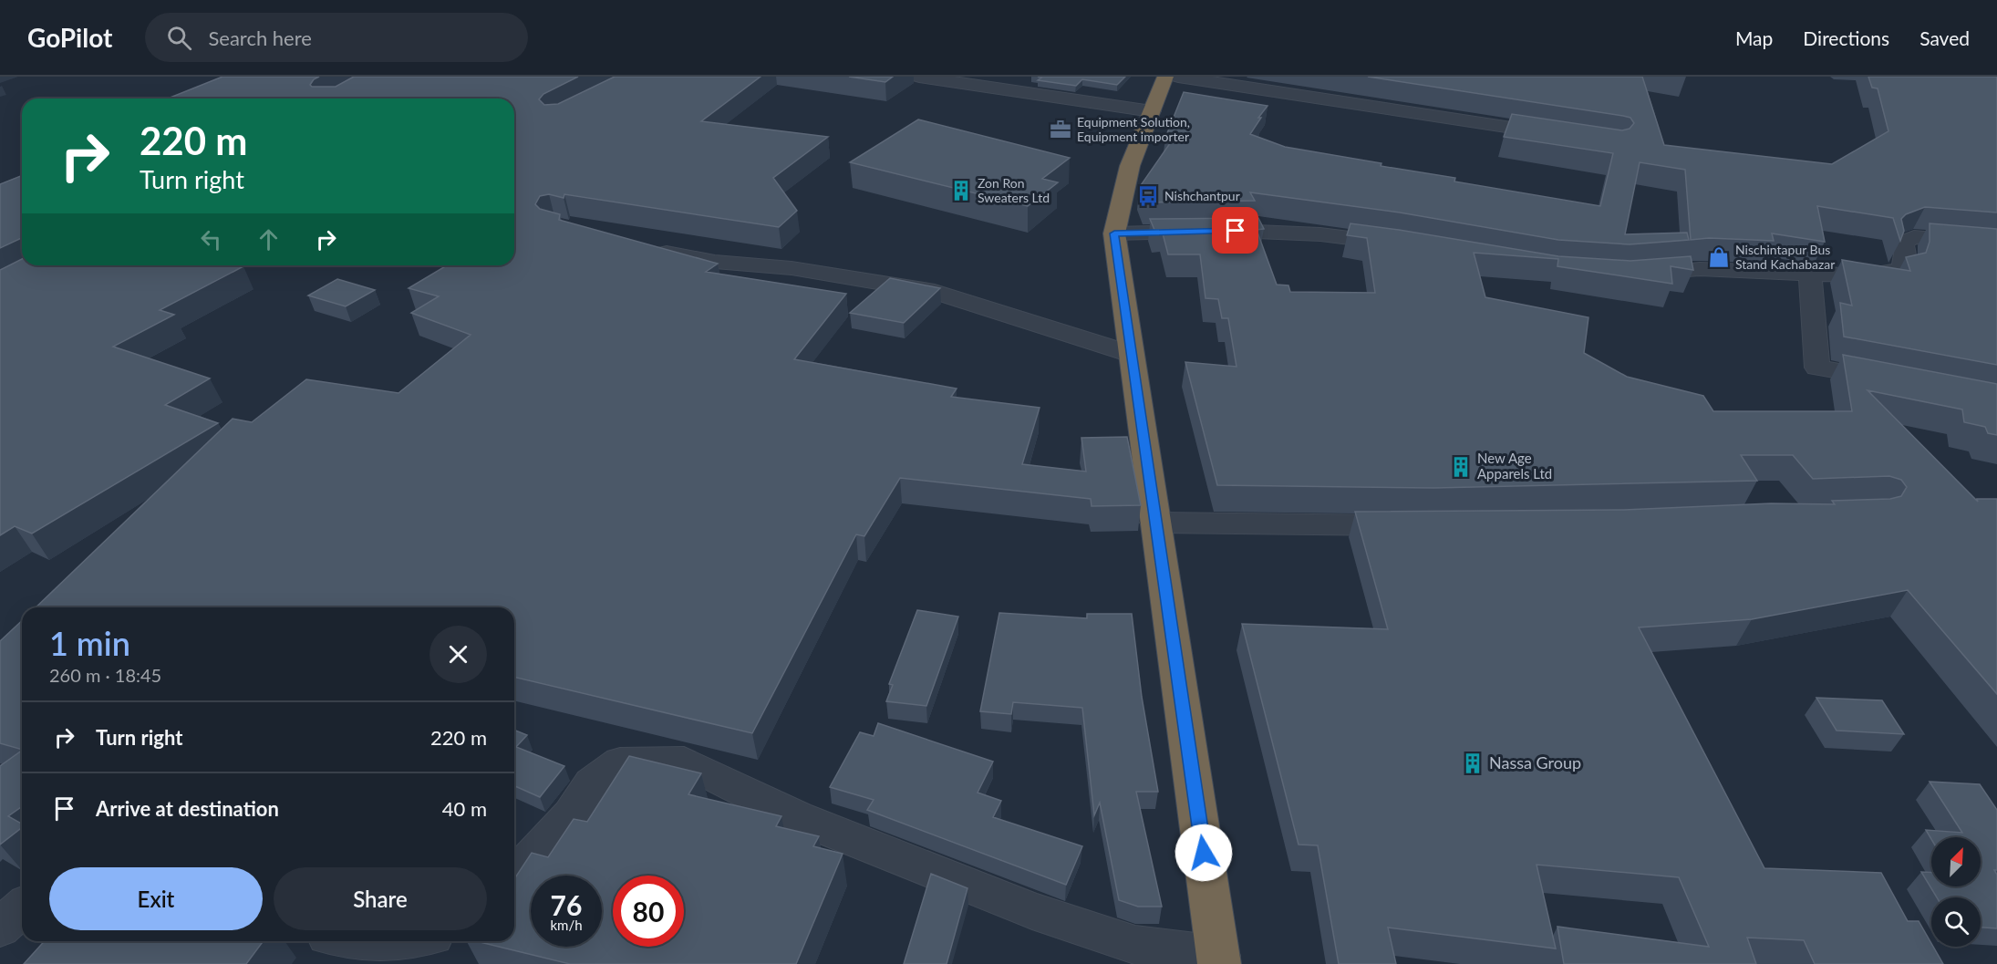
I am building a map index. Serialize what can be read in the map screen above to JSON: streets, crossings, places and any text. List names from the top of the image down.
{
  "places": {
    "office": ["Equipment Solution, Equipment importer"],
    "building": ["Zon Ron Sweaters Ltd", "New Age Apparels Ltd", "Nassa Group"],
    "bus stop": ["Nishchantpur"],
    "shop": ["Nischintapur Bus Stand Kachabazar"]
  },
  "north": "top right",
  "page": {
    "header": "GoPilot",
    "search": "Search here",
    "nav": ["Map", "Directions", "Saved"],
    "turn": ["220 m", "Turn right"],
    "heading": ["1 min", "260 m · 18:45"],
    "list": [
      {
        "name": "Turn right",
        "value": "220 m"
      },
      {
        "name": "Arrive at destination",
        "value": "40 m"
      }
    ],
    "buttons": ["Exit", "Share"],
    "speed": "76 km/h",
    "limit": "80"
  }
}
